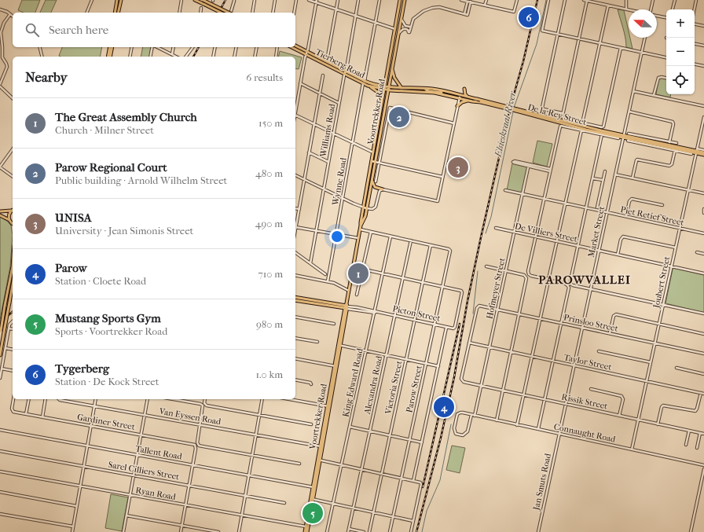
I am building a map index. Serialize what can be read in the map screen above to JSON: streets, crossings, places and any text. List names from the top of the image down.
{
  "streets": {
    "main road": ["Tierberg Road", "Voortrekker Road", "De la Rey Street"],
    "street": [
      "Williams Road",
      "Wynne Road",
      "Piet Retief Street",
      "Market Street",
      "De Villiers Street",
      "Joubert Street",
      "Hofmeyer Street",
      "Picton Street",
      "Prinsloo Street",
      "Taylor Street",
      "King Edward Road",
      "Alexandra Road",
      "Victoria Street",
      "Parow Street",
      "Rissik Street",
      "Van Eyssen Road",
      "Gardiner Street",
      "Connaught Road",
      "Tallent Road",
      "Sarel Cilliers Street",
      "Jan Smuts Road",
      "Ryan Road"
    ]
  },
  "crossings": [
    ["Tierberg Road", "Voortrekker Road"],
    ["Tierberg Road", "De la Rey Street"],
    ["Tierberg Road", "Williams Road"],
    ["Tierberg Road", "Wynne Road"],
    ["Voortrekker Road", "De la Rey Street"],
    ["Voortrekker Road", "Picton Street"],
    ["Voortrekker Road", "Van Eyssen Road"],
    ["Voortrekker Road", "Tallent Road"],
    ["Voortrekker Road", "Ryan Road"],
    ["De la Rey Street", "Market Street"],
    ["De la Rey Street", "Joubert Street"],
    ["Piet Retief Street", "Market Street"],
    ["Piet Retief Street", "Joubert Street"],
    ["Piet Retief Street", "Hofmeyer Street"],
    ["Market Street", "De Villiers Street"],
    ["Market Street", "Prinsloo Street"],
    ["Market Street", "Taylor Street"],
    ["Market Street", "Rissik Street"],
    ["Market Street", "Connaught Road"],
    ["Market Street", "Jan Smuts Road"],
    ["De Villiers Street", "Joubert Street"],
    ["De Villiers Street", "Hofmeyer Street"],
    ["Joubert Street", "Prinsloo Street"],
    ["Joubert Street", "Taylor Street"],
    ["Joubert Street", "Rissik Street"],
    ["Joubert Street", "Connaught Road"],
    ["Hofmeyer Street", "Prinsloo Street"],
    ["Hofmeyer Street", "Taylor Street"],
    ["Hofmeyer Street", "Rissik Street"],
    ["Hofmeyer Street", "Connaught Road"],
    ["Picton Street", "King Edward Road"],
    ["Picton Street", "Alexandra Road"],
    ["Picton Street", "Victoria Street"],
    ["Picton Street", "Parow Street"],
    ["Prinsloo Street", "Taylor Street"],
    ["Prinsloo Street", "Rissik Street"],
    ["Taylor Street", "Rissik Street"],
    ["Victoria Street", "Parow Street"],
    ["Connaught Road", "Jan Smuts Road"]
  ],
  "districts": ["PAROWVALLEI"],
  "water": ["Elsieskraal River"],
  "north": "left",
  "page": {
    "pins": [
      "6",
      "2",
      "3",
      "1",
      "4",
      "5"
    ],
    "map_buttons": ["+", "−"],
    "search": "Search here",
    "heading": ["Nearby", "6 results"],
    "list": [
      {
        "mark": "1",
        "name": "The Great Assembly Church",
        "note": "Church · Milner Street",
        "value": "150 m"
      },
      {
        "mark": "2",
        "name": "Parow Regional Court",
        "note": "Public building · Arnold Wilhelm Street",
        "value": "480 m"
      },
      {
        "mark": "3",
        "name": "UNISA",
        "note": "University · Jean Simonis Street",
        "value": "490 m"
      },
      {
        "mark": "4",
        "name": "Parow",
        "note": "Station · Cloete Road",
        "value": "710 m"
      },
      {
        "mark": "5",
        "name": "Mustang Sports Gym",
        "note": "Sports · Voortrekker Road",
        "value": "980 m"
      },
      {
        "mark": "6",
        "name": "Tygerberg",
        "note": "Station · De Kock Street",
        "value": "1.0 km"
      }
    ]
  }
}
